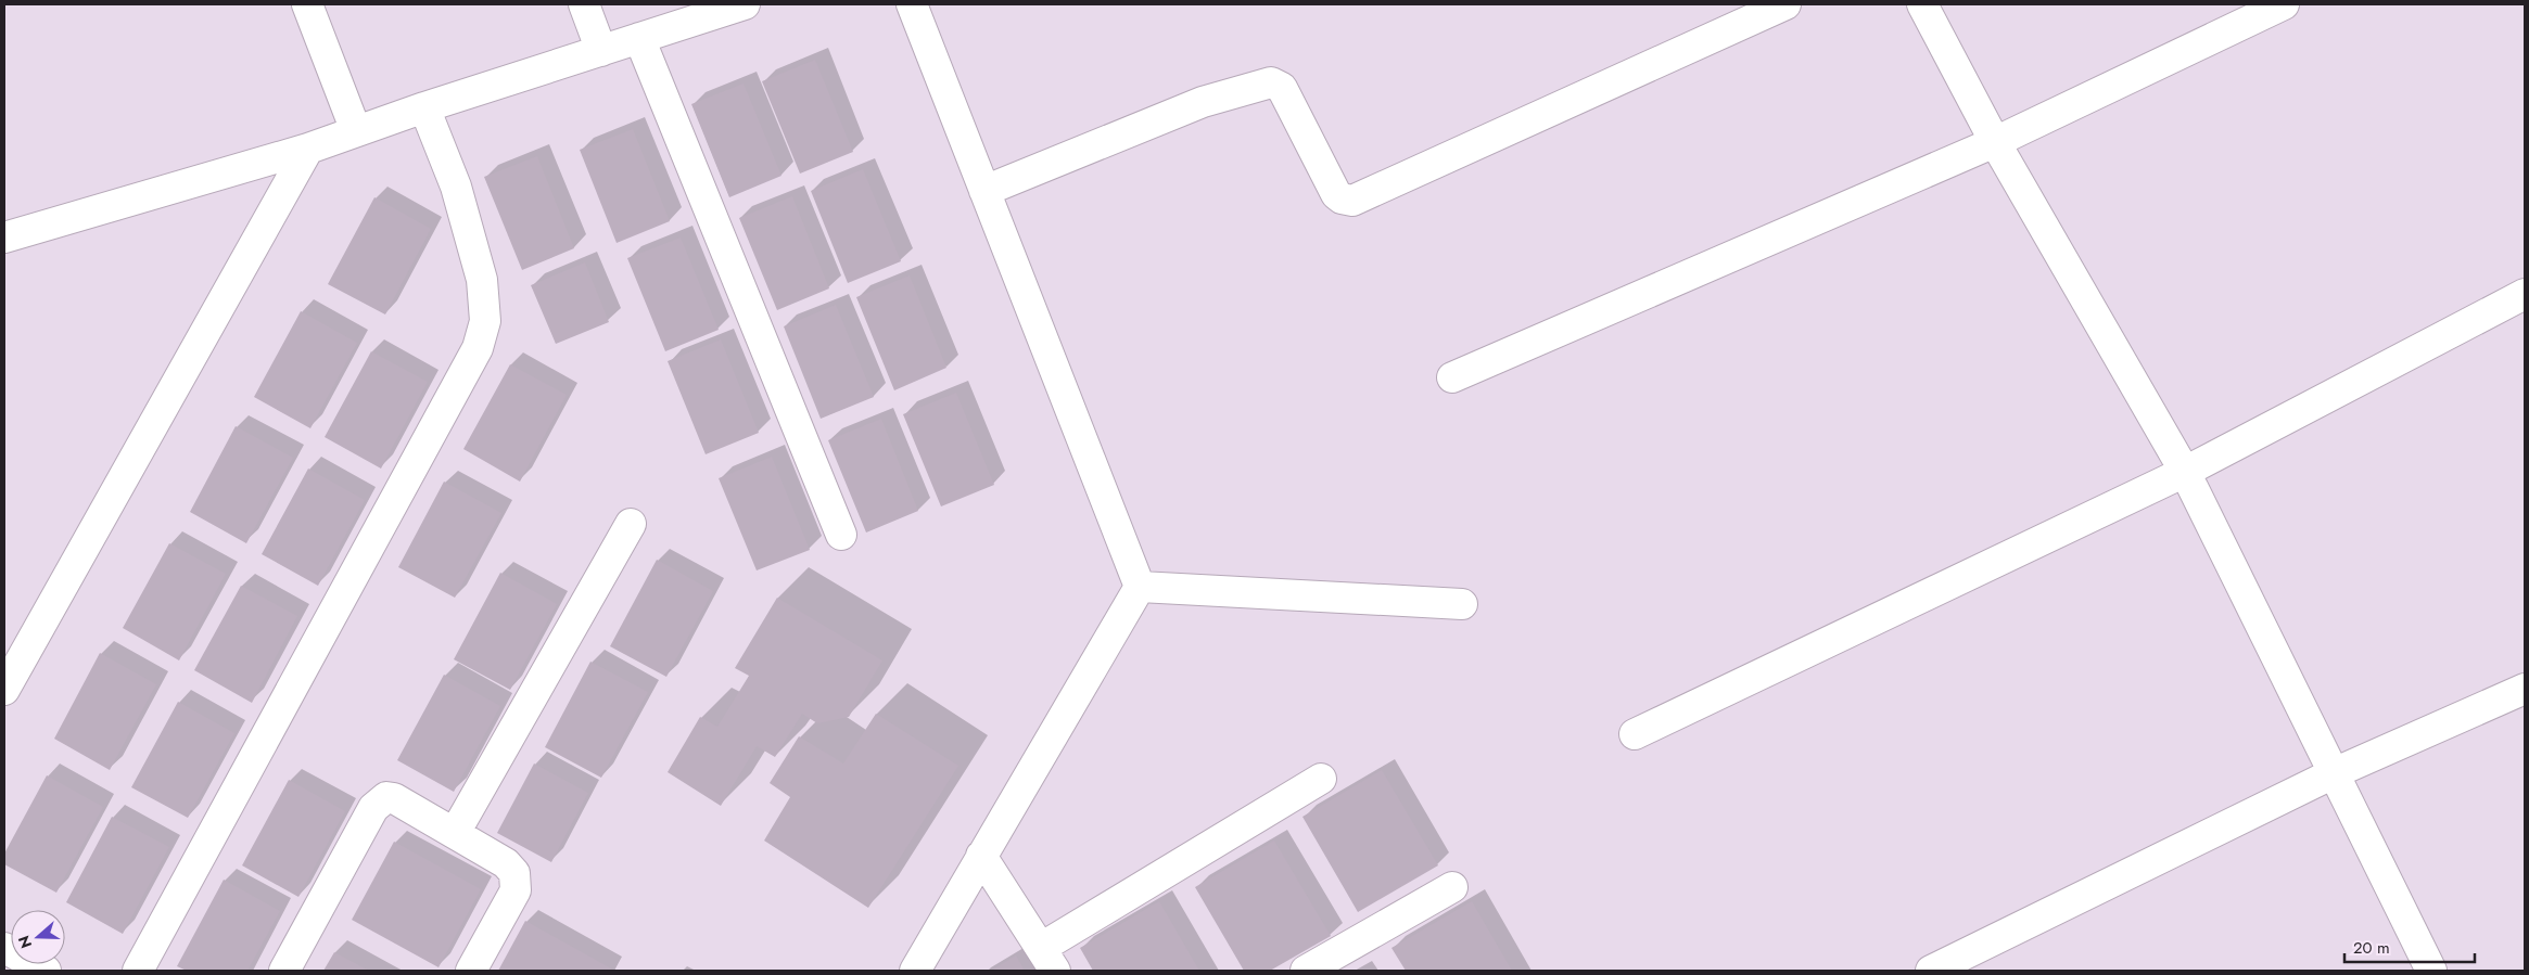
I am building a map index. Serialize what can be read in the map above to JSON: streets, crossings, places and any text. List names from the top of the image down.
{
  "scale_bar": "20 m",
  "north": "left"
}
